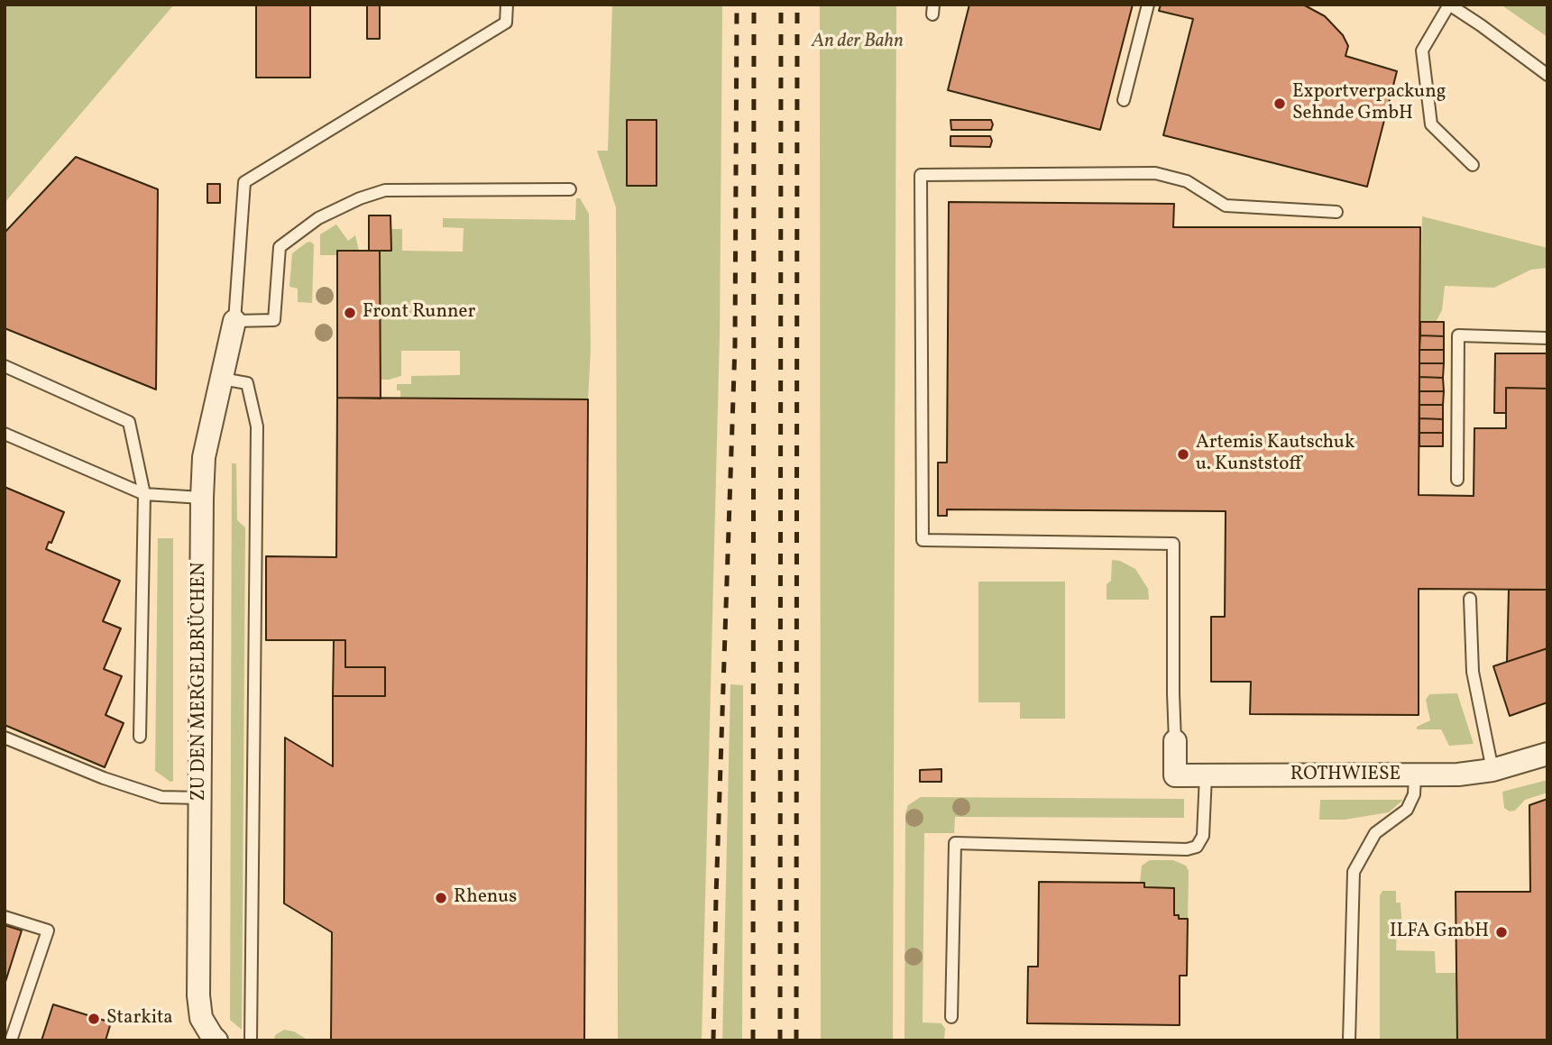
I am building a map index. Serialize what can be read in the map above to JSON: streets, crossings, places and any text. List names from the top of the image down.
{
  "streets": {
    "street": ["ZU DEN MERGELBRÜCHEN", "ROTHWIESE"]
  },
  "parks": ["An der Bahn"],
  "places": [
    "Exportverpackung Sehnde GmbH",
    "Front Runner",
    "Artemis Kautschuk u. Kunststoff",
    "Rhenus",
    "ILFA GmbH",
    "Starkita"
  ]
}
